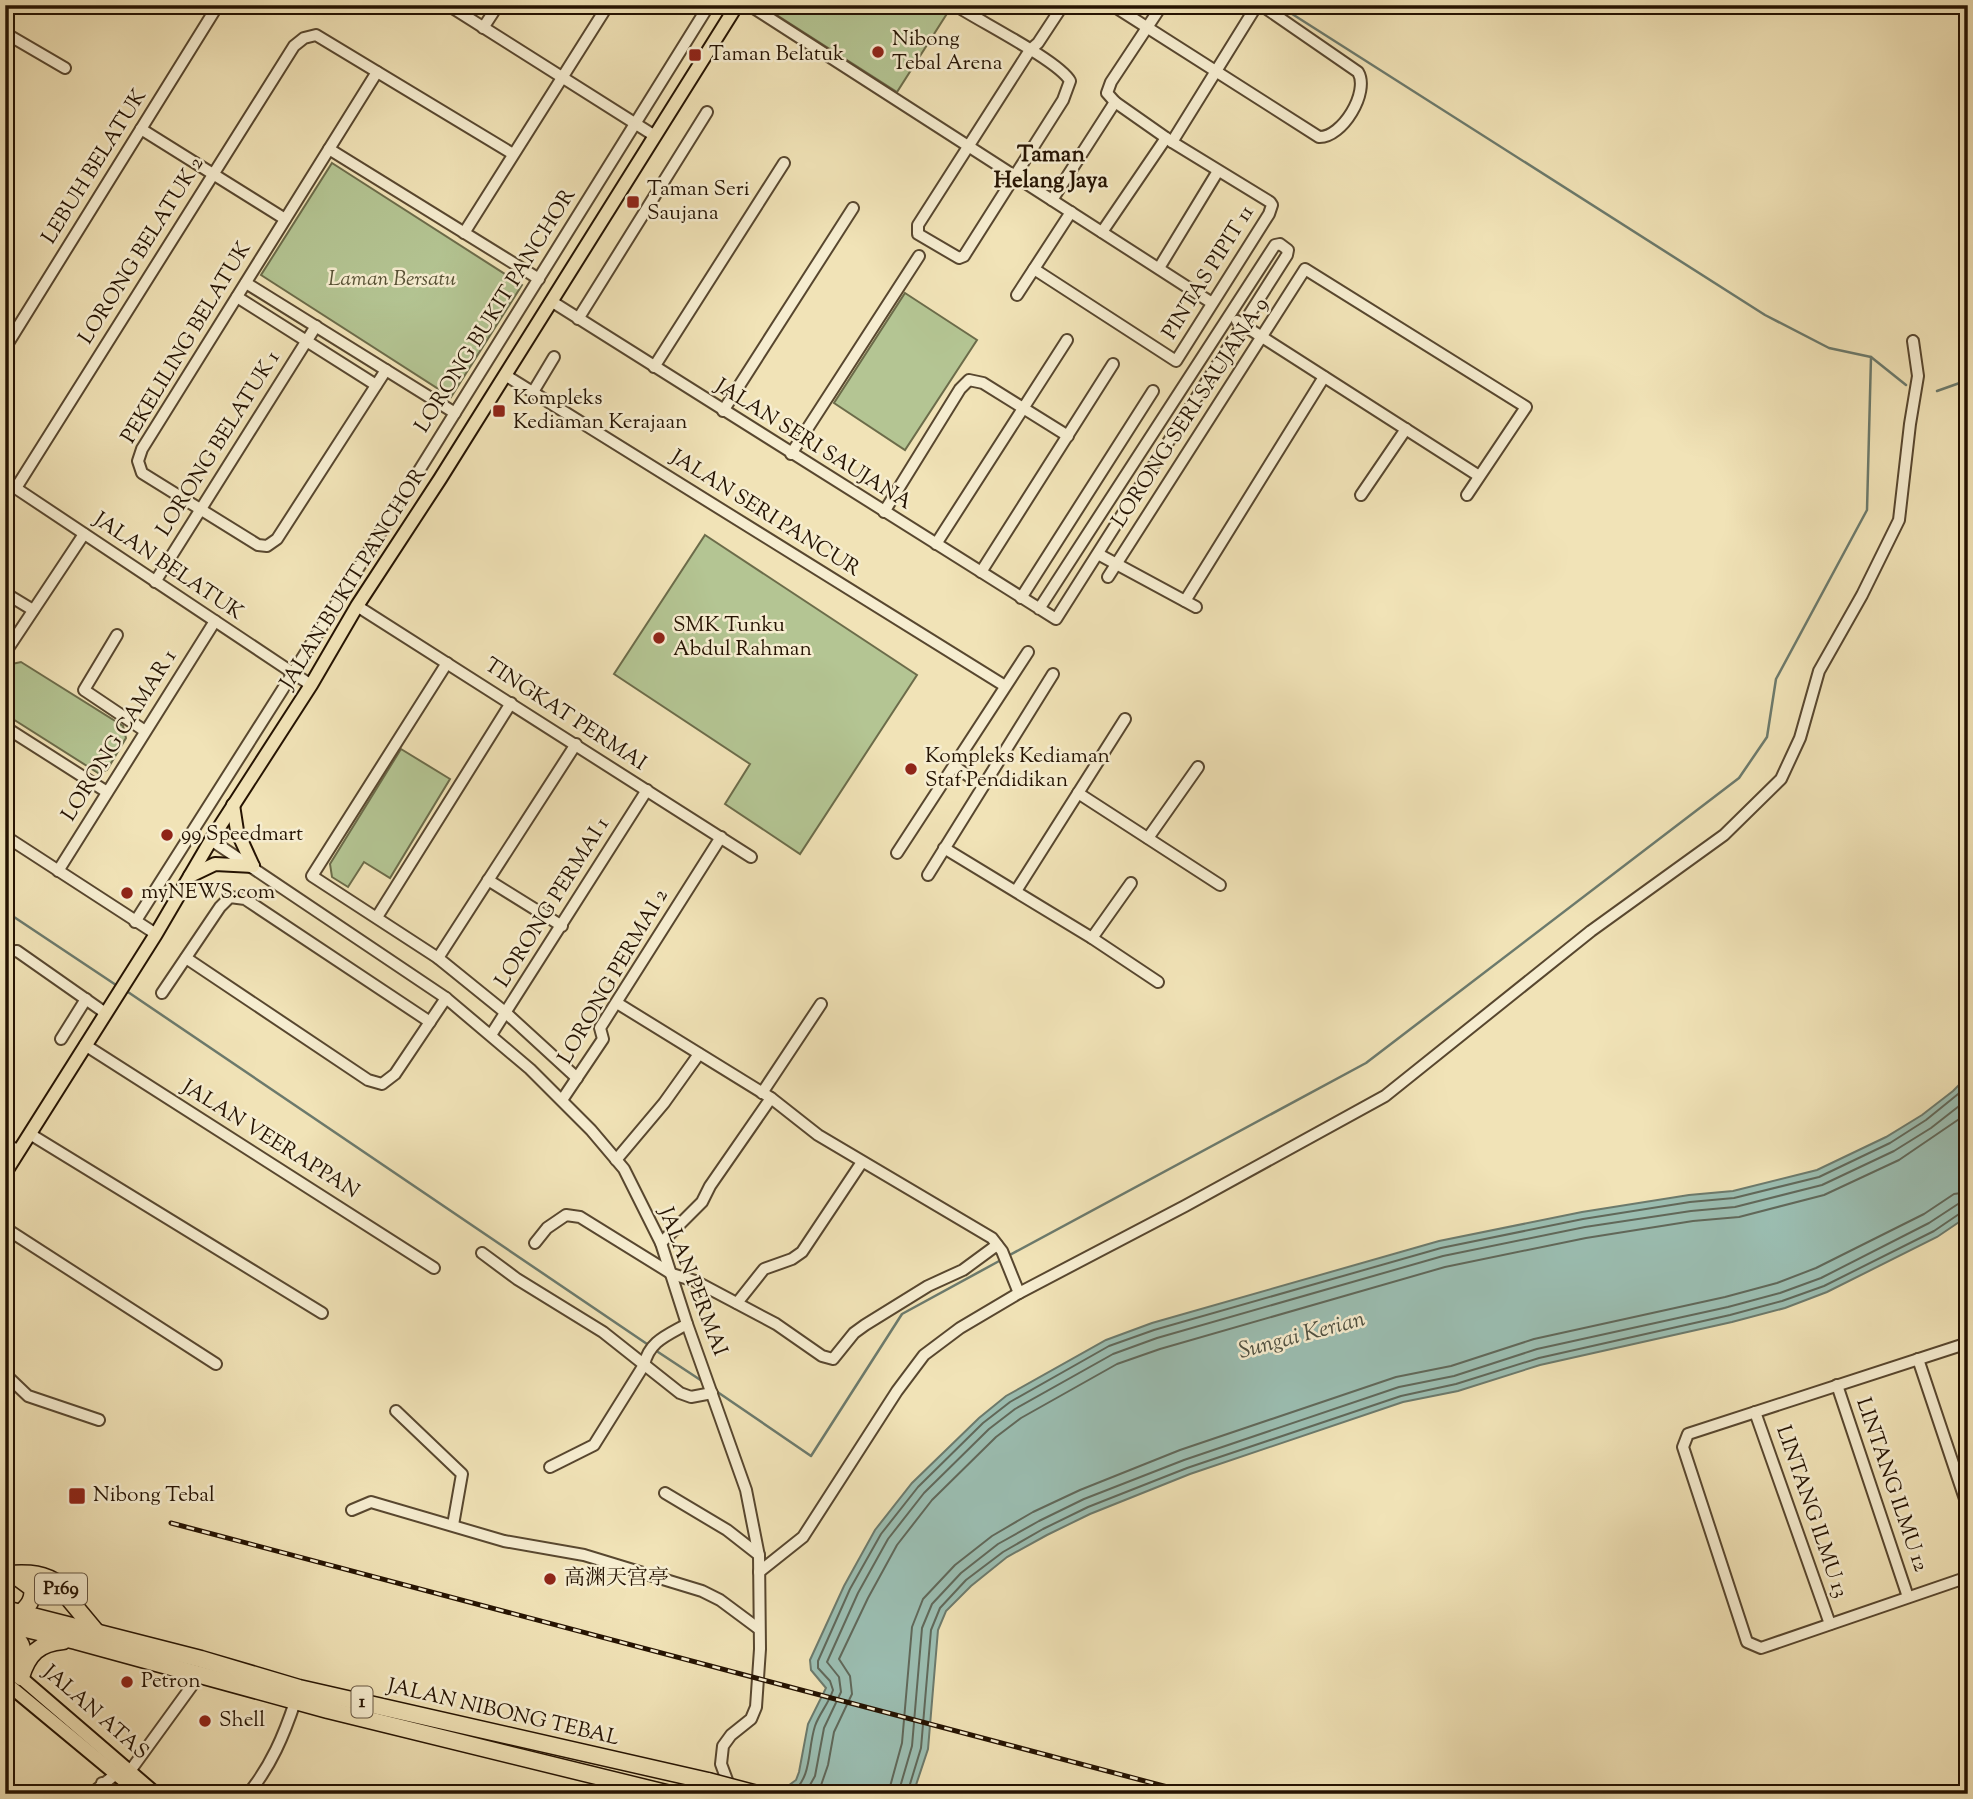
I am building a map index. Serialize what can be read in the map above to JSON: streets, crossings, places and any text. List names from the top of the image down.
{
  "streets": {
    "highway": ["P169", "1", "JALAN NIBONG TEBAL"],
    "main road": ["JALAN BUKIT PANCHOR", "JALAN ATAS"],
    "street": [
      "LEBUH BELATUK",
      "LORONG BELATUK 2",
      "PINTAS PIPIT 11",
      "LORONG BUKIT PANCHOR",
      "PEKELILING BELATUK",
      "LORONG SERI SAUJANA 9",
      "LORONG BELATUK 1",
      "JALAN SERI SAUJANA",
      "JALAN SERI PANCUR",
      "JALAN BELATUK",
      "TINGKAT PERMAI",
      "LORONG CAMAR 1",
      "LORONG PERMAI 1",
      "LORONG PERMAI 2",
      "JALAN VEERAPPAN",
      "JALAN PERMAI",
      "LINTANG ILMU 12",
      "LINTANG ILMU 13"
    ]
  },
  "crossings": [
    ["LORONG BELATUK 2", "PEKELILING BELATUK"],
    ["LORONG BELATUK 2", "JALAN BELATUK"],
    ["LORONG BUKIT PANCHOR", "JALAN BELATUK"],
    ["LORONG BUKIT PANCHOR", "JALAN BUKIT PANCHOR"],
    ["PEKELILING BELATUK", "LORONG BELATUK 1"],
    ["LORONG BELATUK 1", "JALAN BELATUK"],
    ["JALAN SERI SAUJANA", "JALAN BUKIT PANCHOR"],
    ["JALAN SERI PANCUR", "JALAN BUKIT PANCHOR"],
    ["JALAN BELATUK", "JALAN BUKIT PANCHOR"],
    ["JALAN BELATUK", "LORONG CAMAR 1"],
    ["JALAN BUKIT PANCHOR", "TINGKAT PERMAI"],
    ["JALAN BUKIT PANCHOR", "JALAN VEERAPPAN"],
    ["JALAN BUKIT PANCHOR", "JALAN PERMAI"],
    ["TINGKAT PERMAI", "LORONG PERMAI 1"],
    ["TINGKAT PERMAI", "LORONG PERMAI 2"],
    ["LORONG PERMAI 1", "JALAN PERMAI"],
    ["LORONG PERMAI 2", "JALAN PERMAI"],
    ["P169", "JALAN NIBONG TEBAL"]
  ],
  "districts": ["Taman Helang Jaya"],
  "water": ["Sungai Kerian"],
  "parks": ["Laman Bersatu"],
  "places": {
    "other": [
      "Nibong Tebal Arena",
      "SMK Tunku Abdul Rahman",
      "Kompleks Kediaman Staf Pendidikan",
      "99 Speedmart",
      "myNEWS.com",
      "高渊天宫亭",
      "Petron",
      "Shell"
    ],
    "transit": [
      "Taman Belatuk",
      "Taman Seri Saujana",
      "Kompleks Kediaman Kerajaan",
      "Nibong Tebal"
    ]
  }
}
